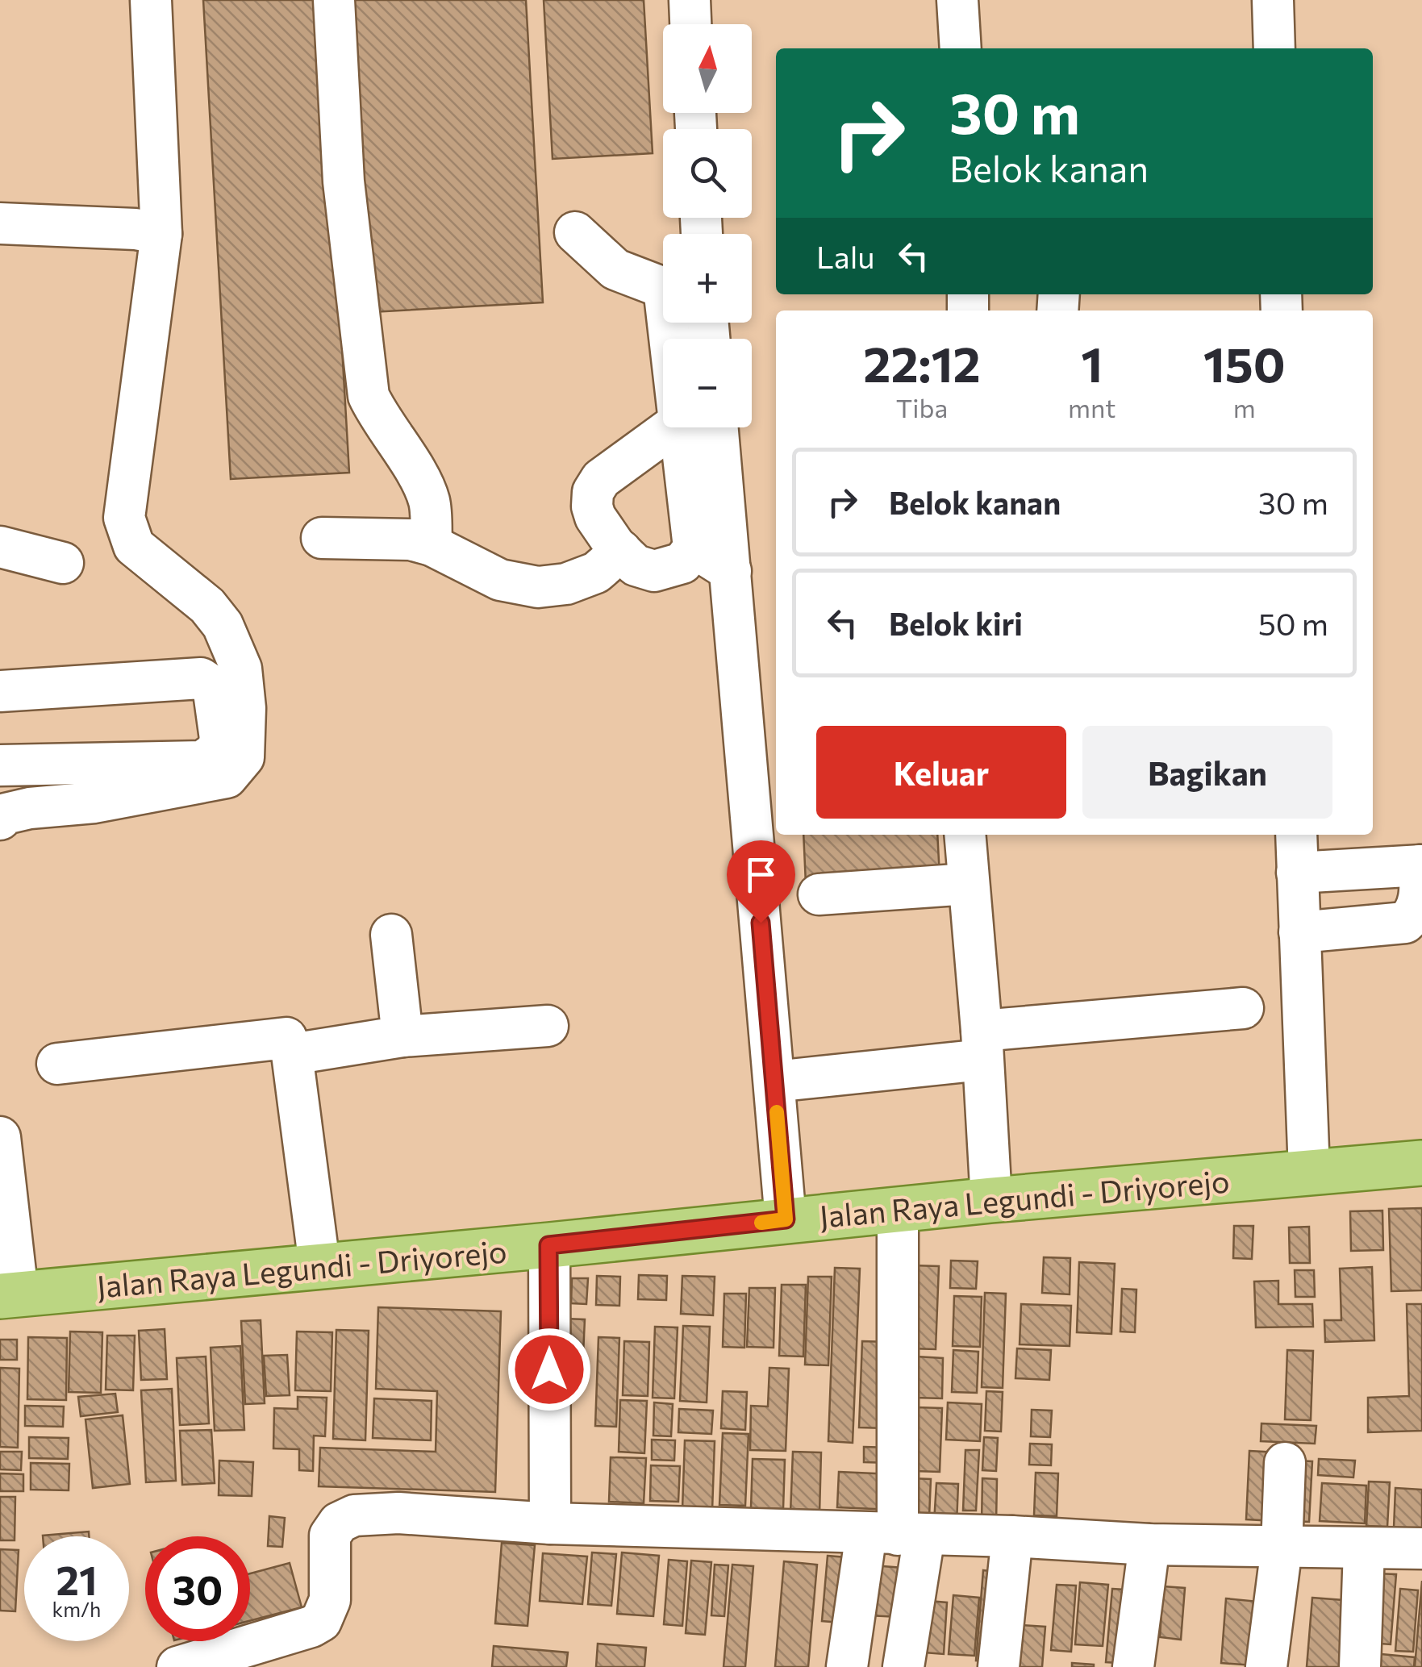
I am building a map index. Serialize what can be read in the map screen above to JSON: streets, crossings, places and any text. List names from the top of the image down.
{
  "streets": {
    "main road": ["Jalan Raya Legundi - Driyorejo"]
  },
  "north": "top",
  "page": {
    "map_buttons": ["+", "−"],
    "turn": ["30 m", "Belok kanan"],
    "then": "Lalu",
    "eta": [
      "22:12",
      "Tiba",
      "1",
      "mnt",
      "150",
      "m"
    ],
    "list": [
      {
        "name": "Belok kanan",
        "value": "30 m"
      },
      {
        "name": "Belok kiri",
        "value": "50 m"
      }
    ],
    "buttons": ["Keluar", "Bagikan"],
    "speed": "21 km/h",
    "limit": "30"
  }
}
